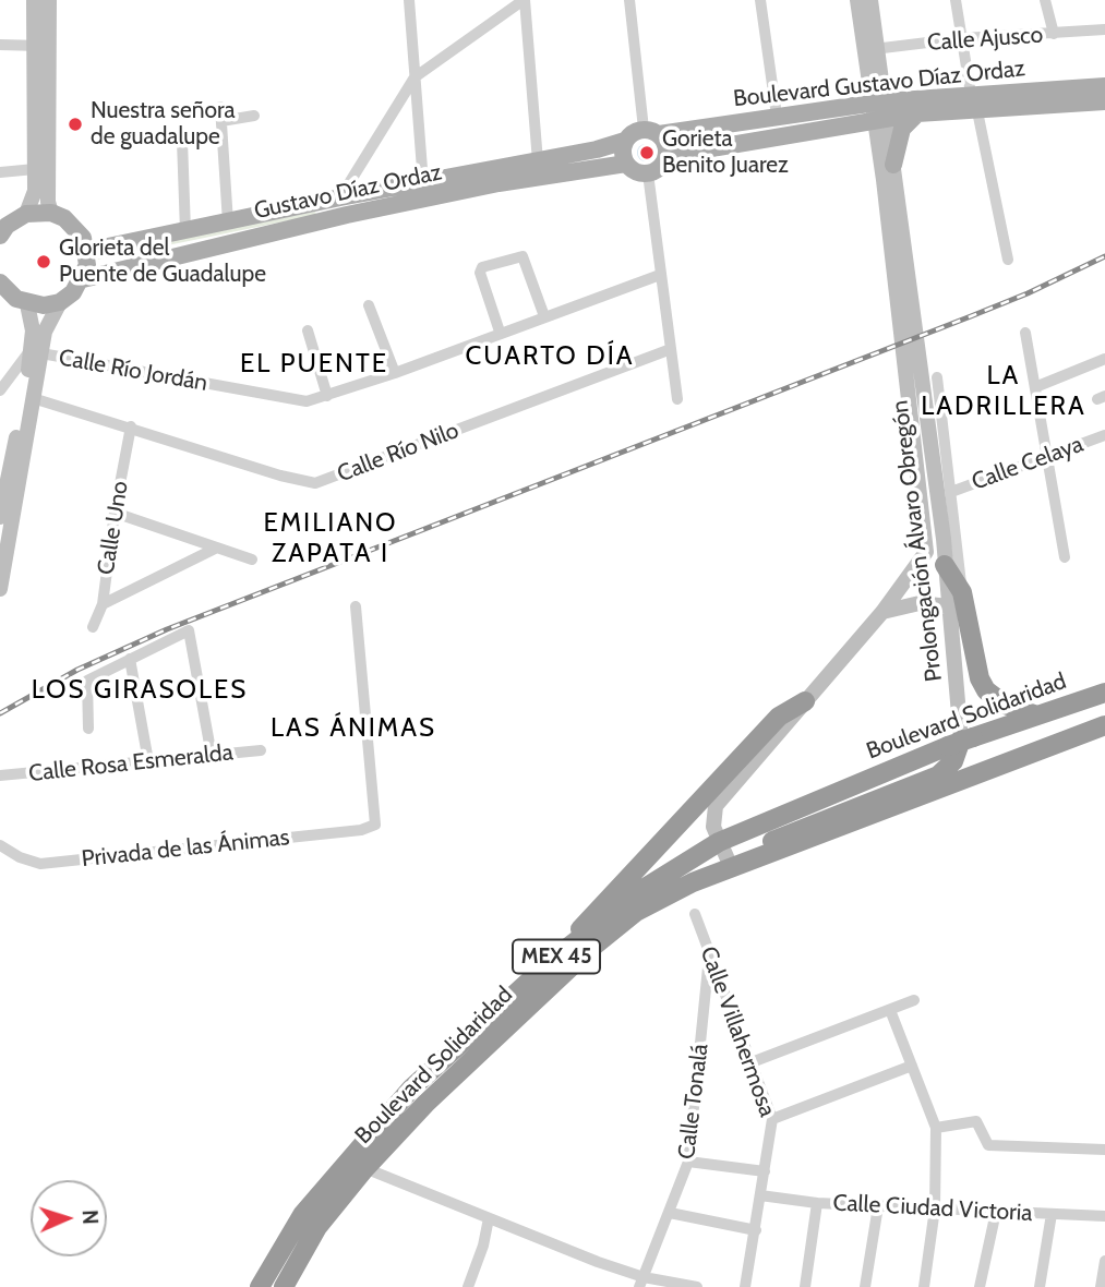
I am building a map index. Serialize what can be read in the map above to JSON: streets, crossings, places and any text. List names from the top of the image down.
{
  "streets": {
    "highway": ["Boulevard Solidaridad", "MEX 45"],
    "main road": ["Boulevard Gustavo Díaz Ordaz", "Gustavo Díaz Ordaz"],
    "street": [
      "Calle Ajusco",
      "Calle Río Jordán",
      "Calle Río Nilo",
      "Calle Celaya",
      "Calle Uno",
      "Prolongación Álvaro Obregón",
      "Calle Rosa Esmeralda",
      "Privada de las Ánimas",
      "Calle Villahermosa",
      "Calle Tonalá",
      "Calle Ciudad Victoria"
    ]
  },
  "crossings": [
    ["Boulevard Gustavo Díaz Ordaz", "Gustavo Díaz Ordaz"],
    ["Calle Río Nilo", "Calle Uno"],
    ["Prolongación Álvaro Obregón", "Boulevard Solidaridad"],
    ["Calle Villahermosa", "Calle Tonalá"],
    ["Calle Villahermosa", "Calle Ciudad Victoria"]
  ],
  "districts": [
    "CUARTO DÍA",
    "EL PUENTE",
    "LA LADRILLERA",
    "EMILIANO ZAPATA I",
    "LOS GIRASOLES",
    "LAS ÁNIMAS"
  ],
  "places": ["Nuestra señora de guadalupe", "Gorieta Benito Juarez", "Glorieta del Puente de Guadalupe"],
  "north": "right"
}
